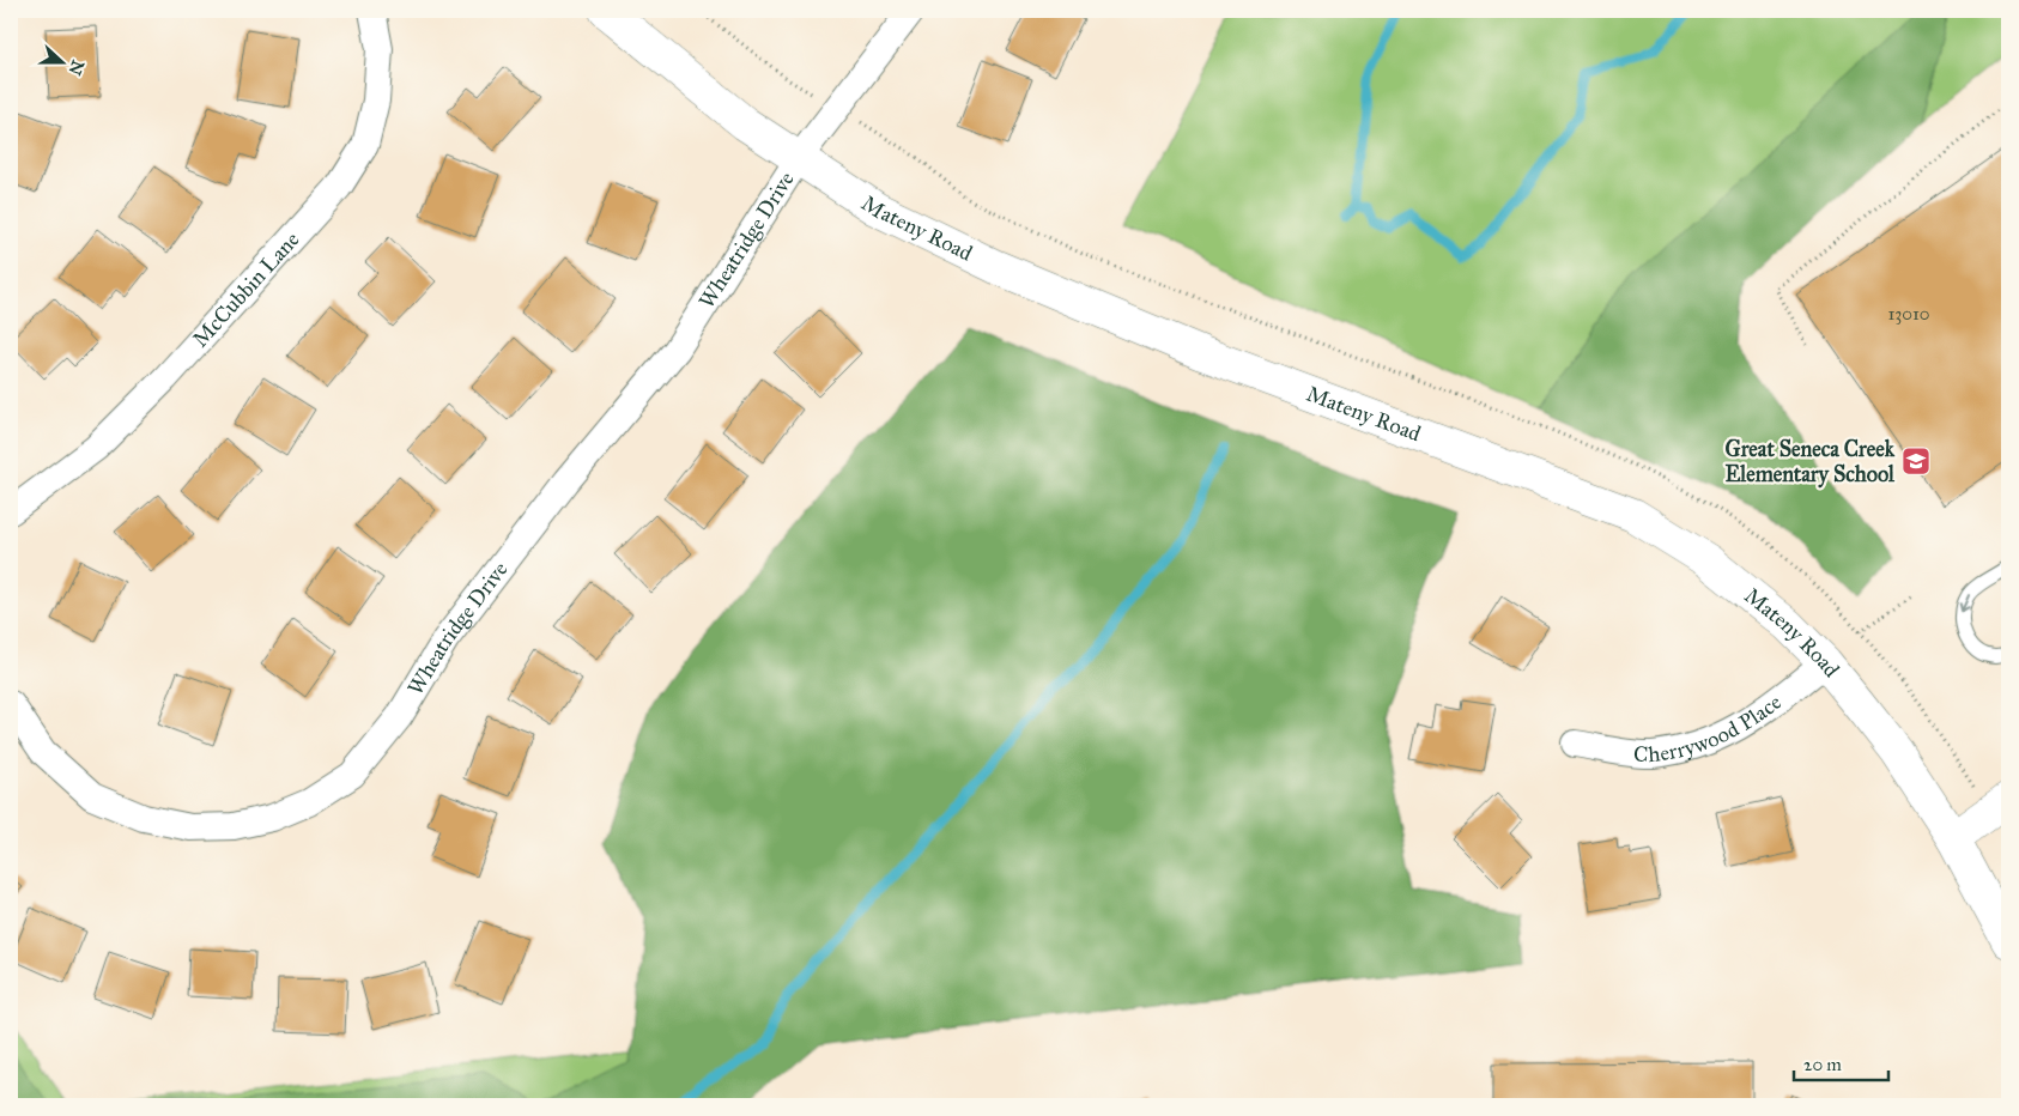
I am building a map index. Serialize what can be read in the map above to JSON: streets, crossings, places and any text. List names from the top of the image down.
{
  "streets": {
    "street": [
      "Mateny Road",
      "Wheatridge Drive",
      "McCubbin Lane",
      "Cherrywood Place"
    ]
  },
  "crossings": [
    ["Mateny Road", "Wheatridge Drive"],
    ["Mateny Road", "Cherrywood Place"]
  ],
  "places": {
    "school or university": ["Great Seneca Creek Elementary School"]
  },
  "house_numbers": ["13010"],
  "scale_bar": "20 m",
  "north": "right"
}
